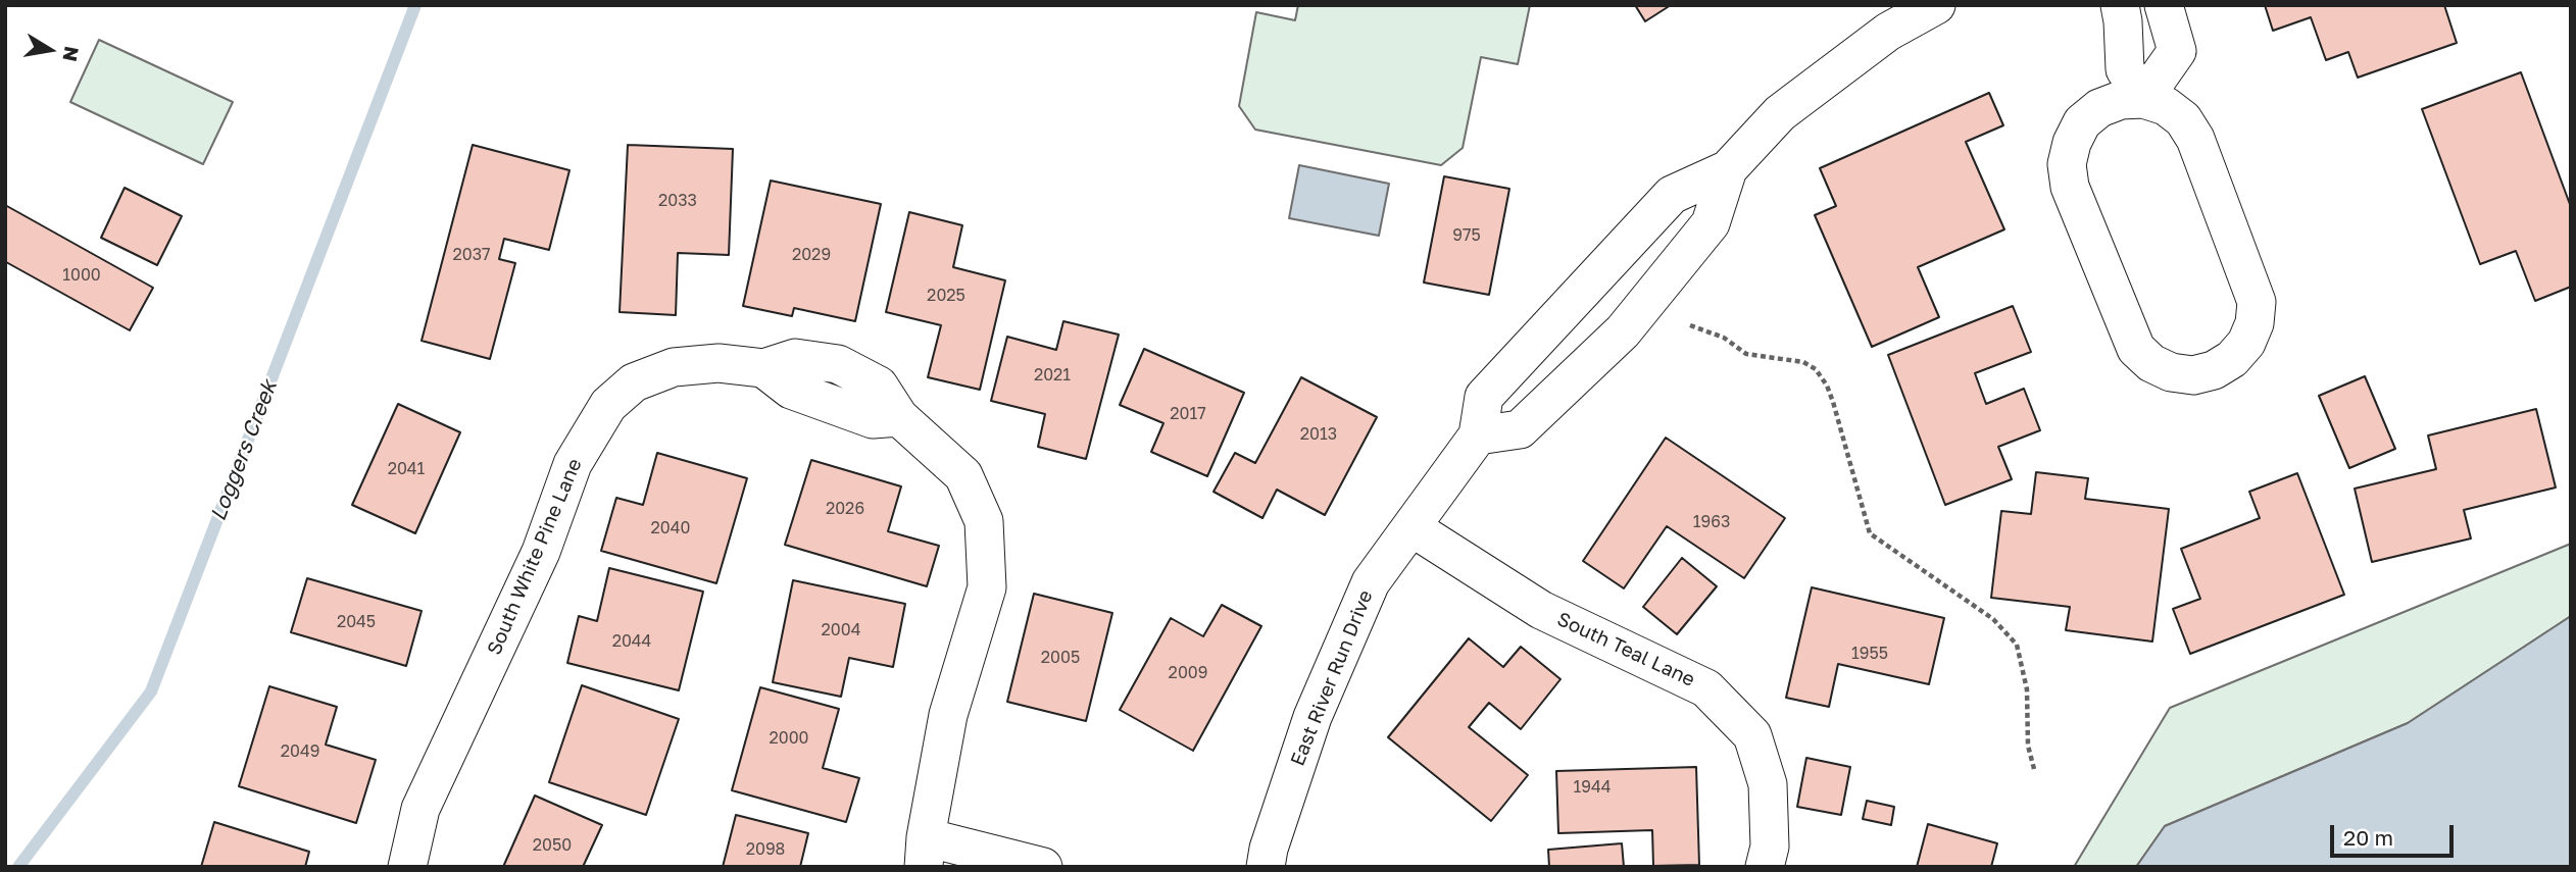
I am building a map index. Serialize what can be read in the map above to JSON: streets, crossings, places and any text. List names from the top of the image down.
{
  "streets": {
    "street": ["South White Pine Lane", "South Teal Lane", "East River Run Drive"]
  },
  "crossings": [
    ["South Teal Lane", "East River Run Drive"]
  ],
  "water": ["Loggers Creek"],
  "house_numbers": [
    "2033",
    "975",
    "2037",
    "2029",
    "1000",
    "2025",
    "2021",
    "2017",
    "2013",
    "2041",
    "2026",
    "1963",
    "2040",
    "2045",
    "2004",
    "2044",
    "1955",
    "2005",
    "2009",
    "2000",
    "2049",
    "1944",
    "2050",
    "2098"
  ],
  "scale_bar": "20 m",
  "north": "right"
}
